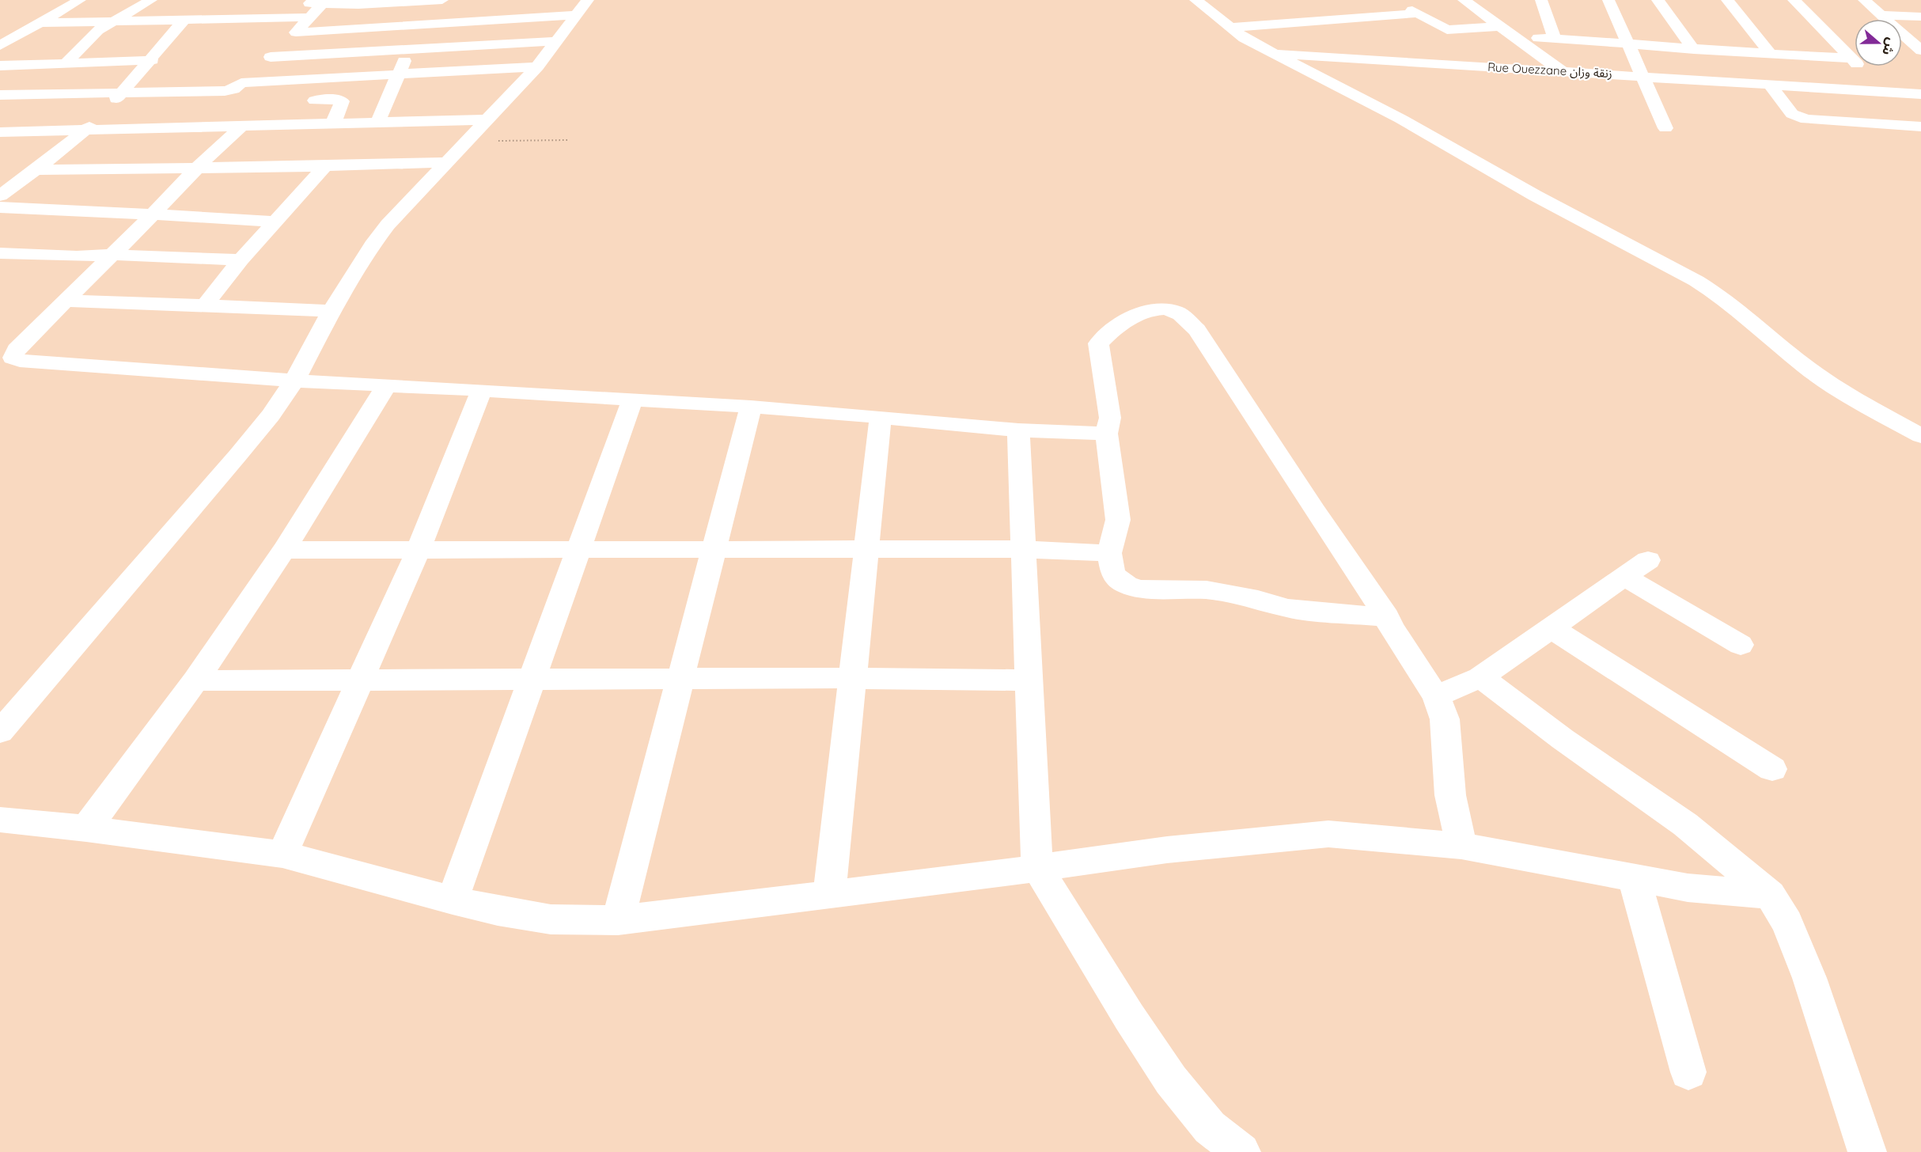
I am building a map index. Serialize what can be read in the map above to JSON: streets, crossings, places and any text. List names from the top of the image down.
{
  "streets": {
    "street": ["Rue Ouezzane زنقة وزان"]
  },
  "north": "right"
}
